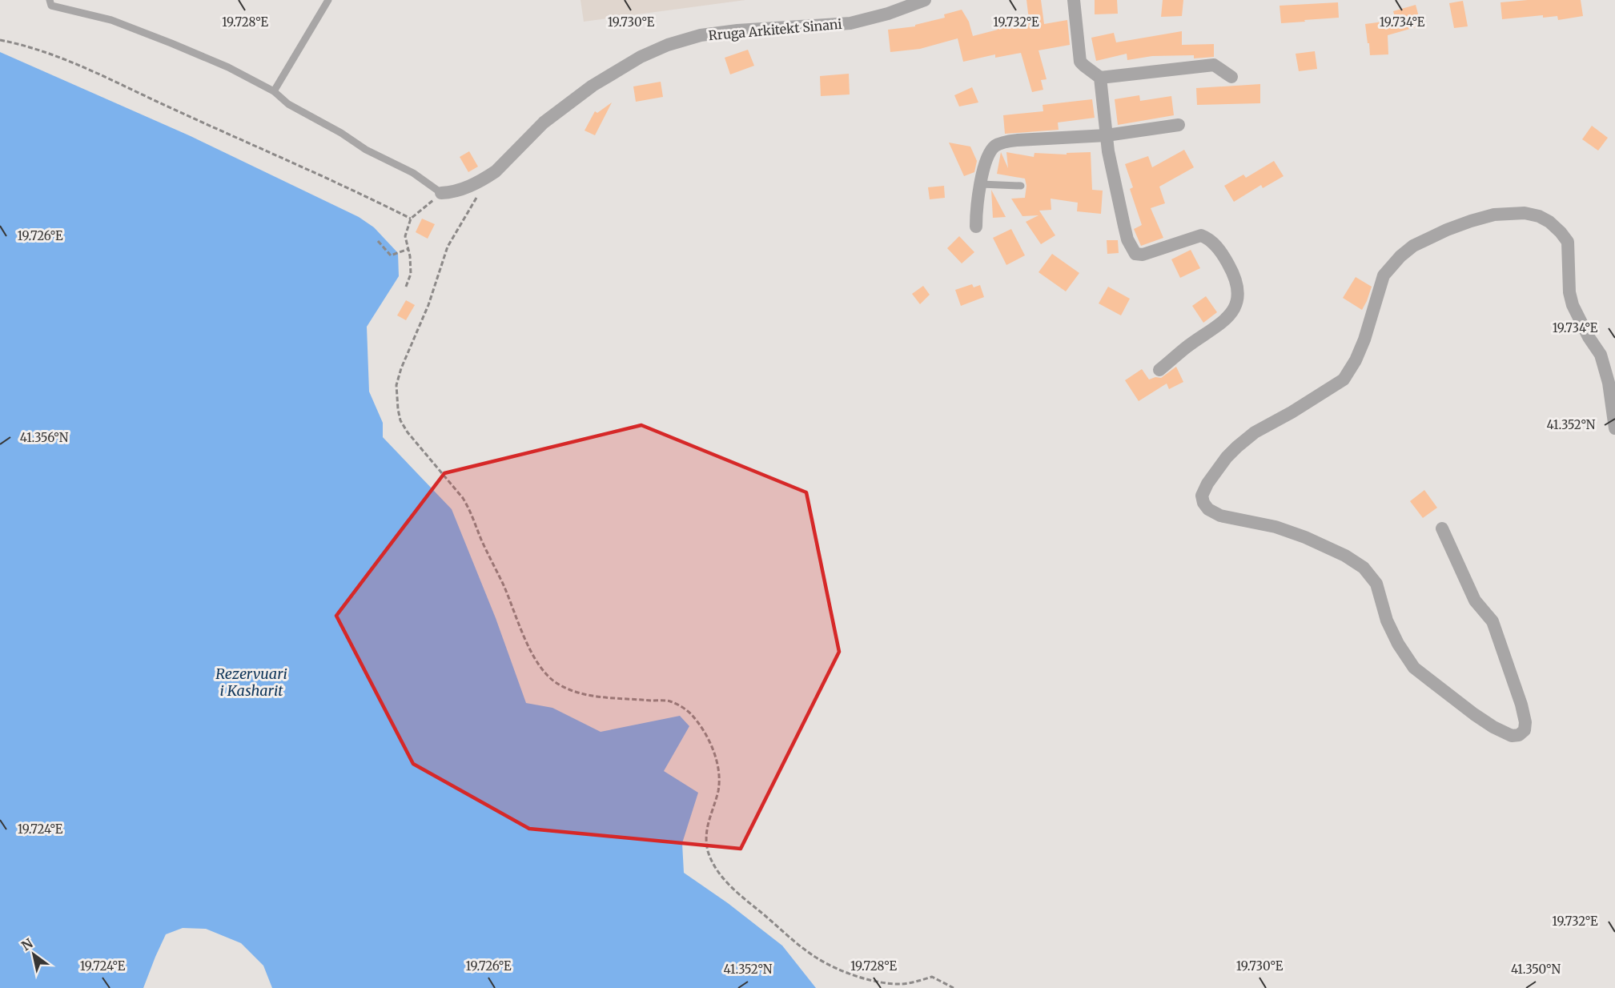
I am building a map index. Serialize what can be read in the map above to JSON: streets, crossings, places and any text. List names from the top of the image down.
{
  "streets": {
    "street": ["Rruga Arkitekt Sinani"]
  },
  "water": ["Rezervuari i Kasharit"],
  "north": "top left",
  "coordinates": [
    "19.728°E",
    "19.730°E",
    "19.732°E",
    "19.734°E",
    "19.726°E",
    "41.352°N",
    "41.356°N",
    "19.724°E",
    "41.350°N"
  ]
}
